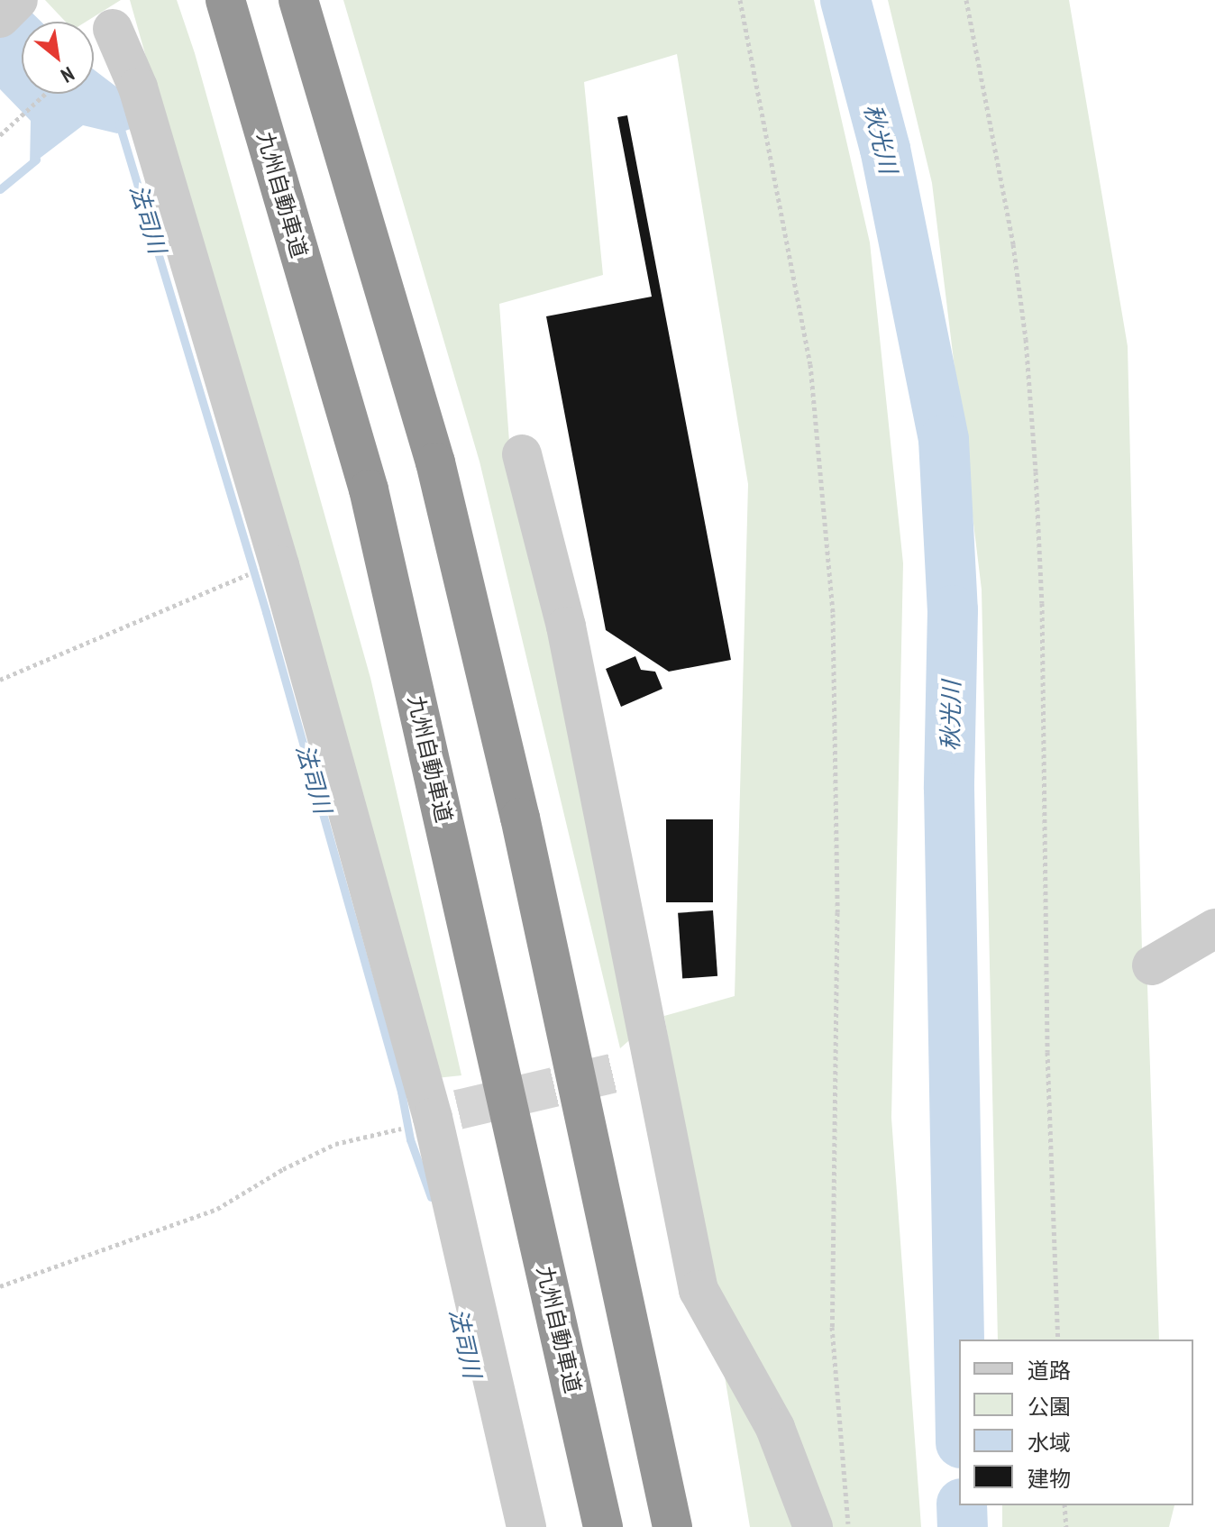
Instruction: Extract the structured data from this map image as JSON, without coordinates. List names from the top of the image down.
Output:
{
  "streets": {
    "highway": ["九州自動車道"]
  },
  "water": ["秋光川", "法司川"],
  "legend": [
    "道路",
    "公園",
    "水域",
    "建物"
  ],
  "north": "bottom right"
}
